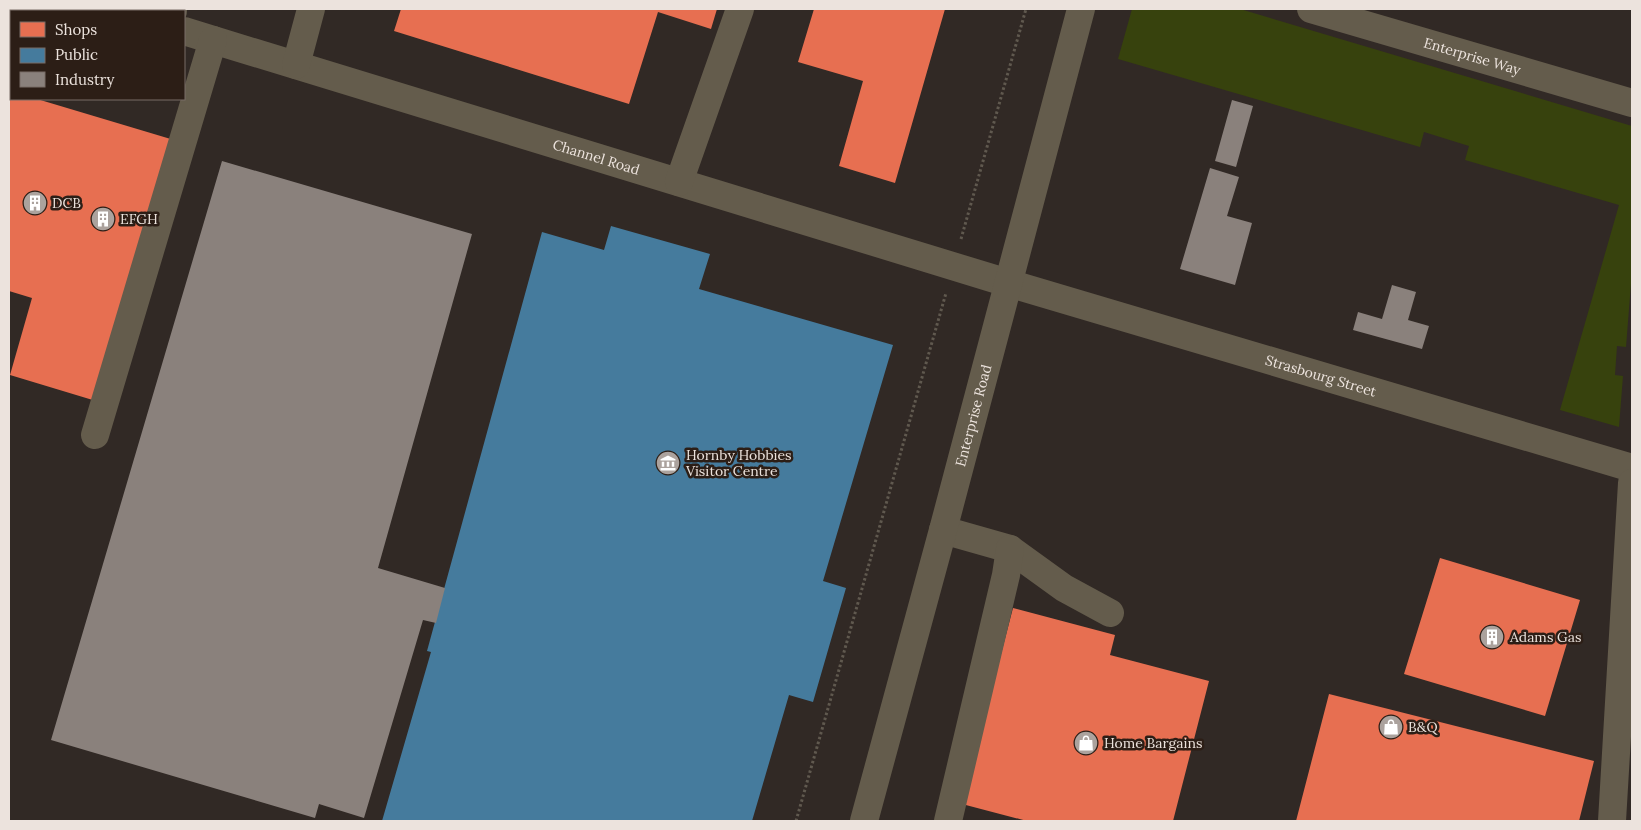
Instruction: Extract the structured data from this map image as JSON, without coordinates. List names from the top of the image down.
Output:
{
  "streets": {
    "street": [
      "Enterprise Way",
      "Channel Road",
      "Strasbourg Street",
      "Enterprise Road"
    ]
  },
  "crossings": [
    ["Channel Road", "Strasbourg Street"],
    ["Channel Road", "Enterprise Road"],
    ["Strasbourg Street", "Enterprise Road"]
  ],
  "places": {
    "building": ["DCB", "EFGH", "Adams Gas"],
    "museum": ["Hornby Hobbies Visitor Centre"],
    "shop": ["B&Q", "Home Bargains"]
  },
  "legend": ["Shops", "Public", "Industry"]
}
